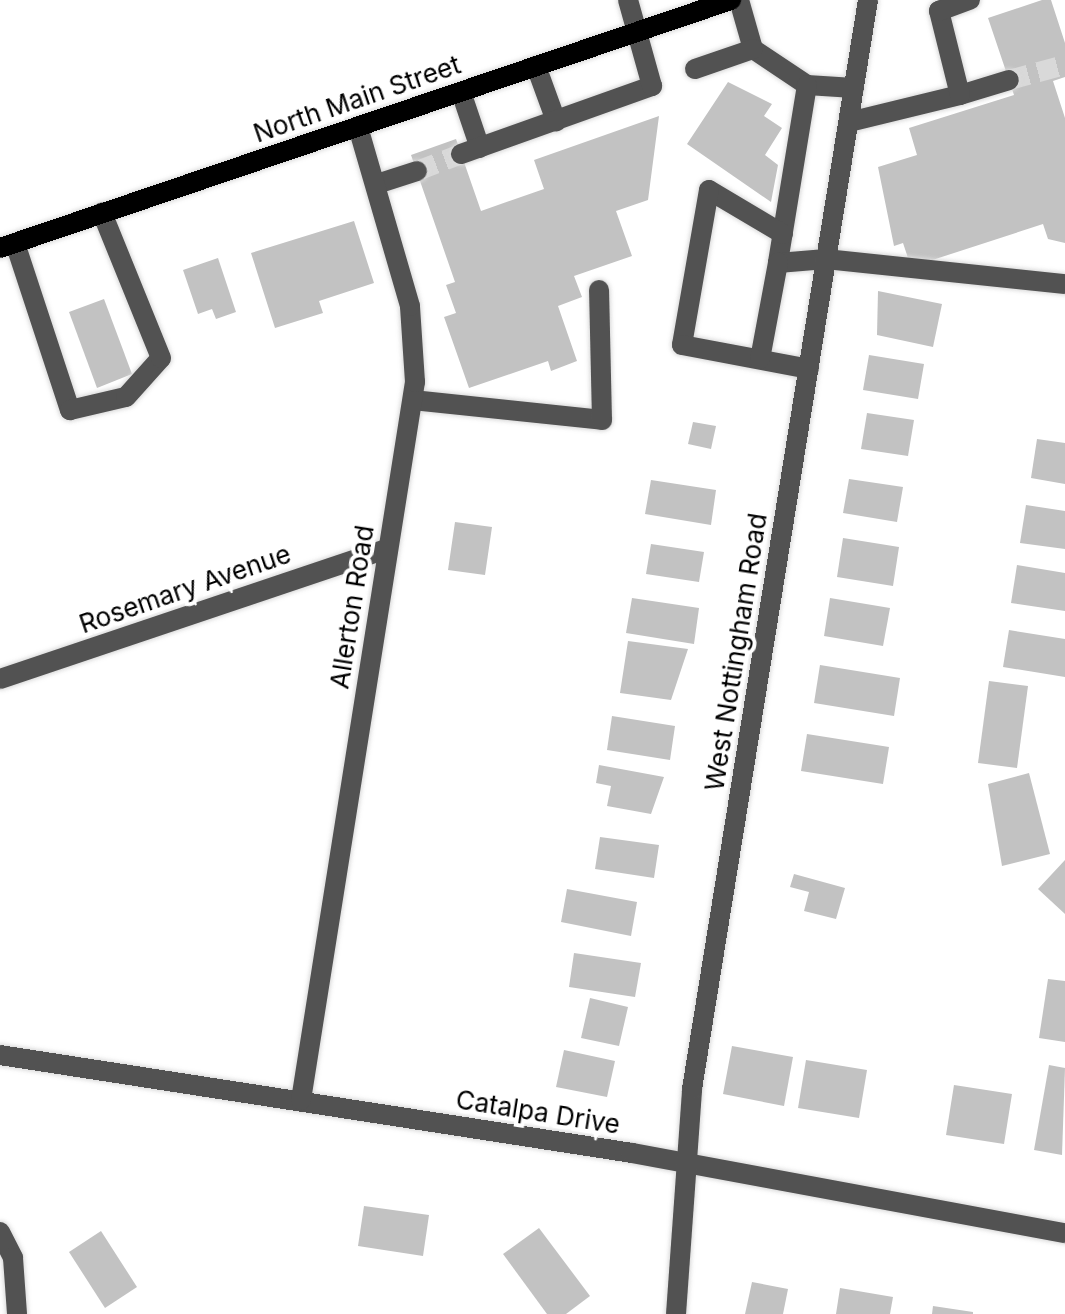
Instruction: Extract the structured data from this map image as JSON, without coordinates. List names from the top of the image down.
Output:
{
  "streets": {
    "main road": ["North Main Street"],
    "street": [
      "Rosemary Avenue",
      "Allerton Road",
      "West Nottingham Road",
      "Catalpa Drive"
    ]
  },
  "crossings": [
    ["North Main Street", "Allerton Road"],
    ["Rosemary Avenue", "Allerton Road"],
    ["Allerton Road", "Catalpa Drive"],
    ["West Nottingham Road", "Catalpa Drive"]
  ]
}
